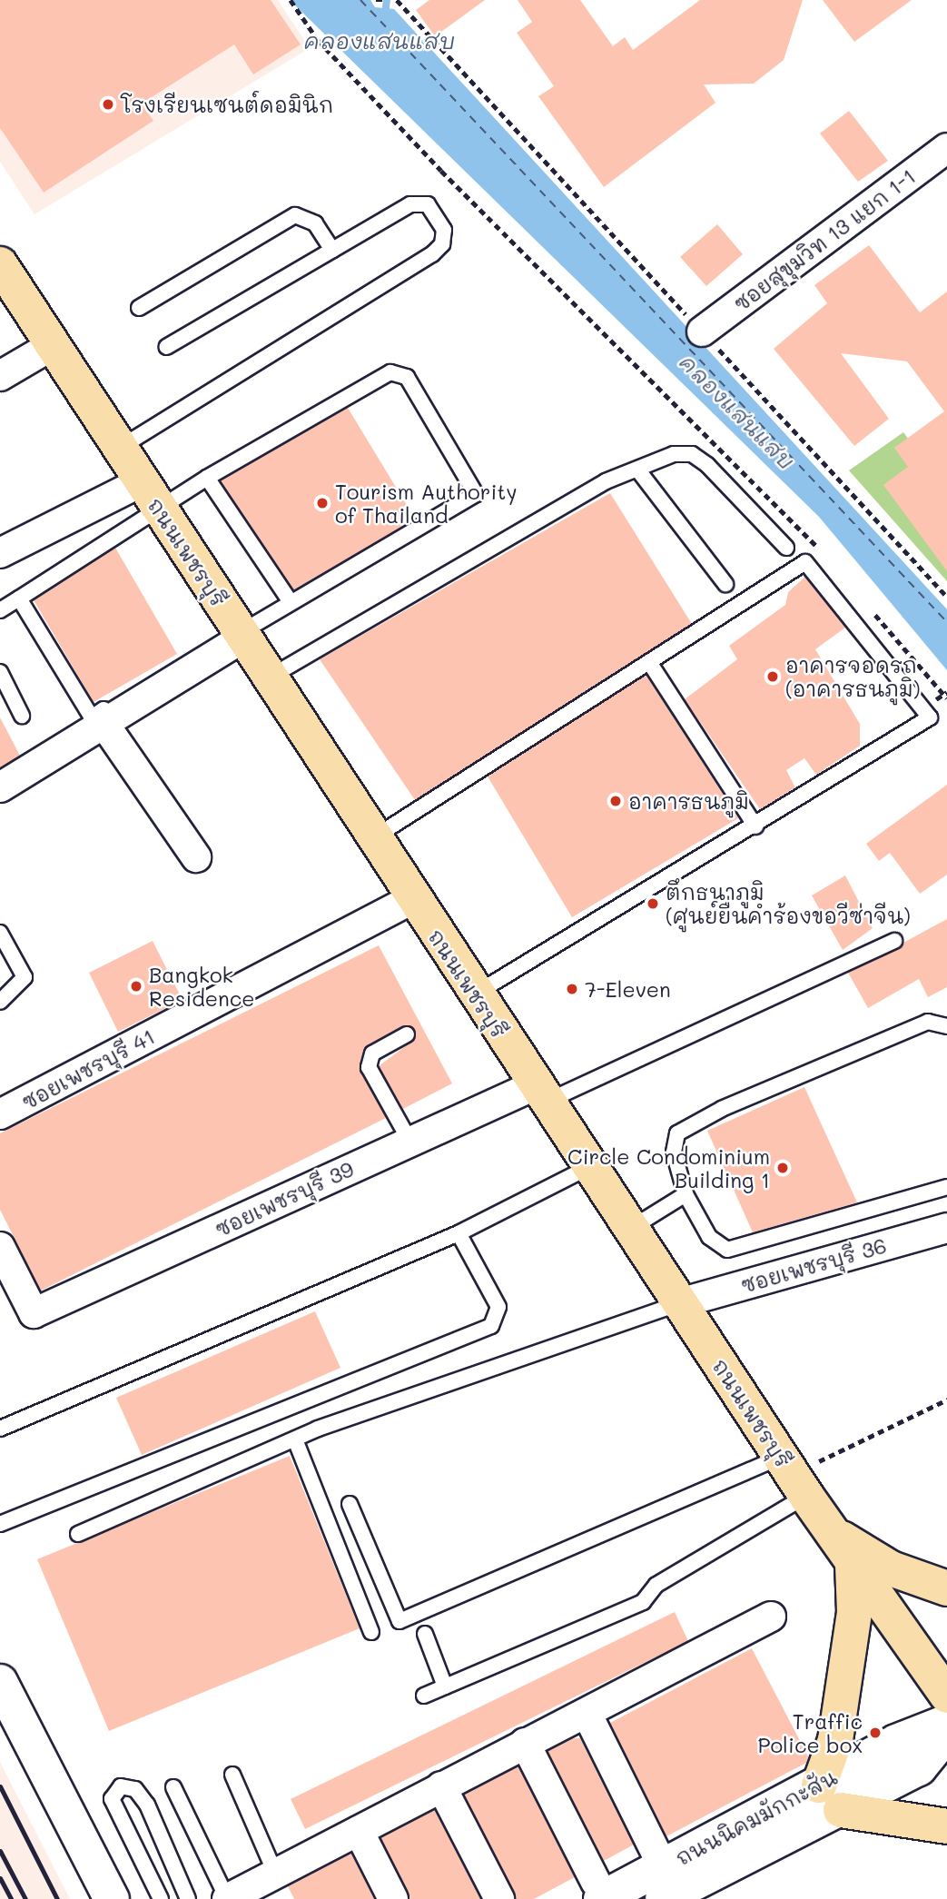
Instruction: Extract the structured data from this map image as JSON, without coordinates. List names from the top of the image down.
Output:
{
  "streets": {
    "main road": ["ถนนเพชรบุรี"],
    "street": [
      "ซอยสุขุมวิท 13 แยก 1-1",
      "ซอยเพชรบุรี 41",
      "ซอยเพชรบุรี 39",
      "ซอยเพชรบุรี 36",
      "ถนนนิคมมักกะสัน"
    ]
  },
  "crossings": [
    ["ถนนเพชรบุรี", "ซอยเพชรบุรี 41"],
    ["ถนนเพชรบุรี", "ซอยเพชรบุรี 39"],
    ["ถนนเพชรบุรี", "ซอยเพชรบุรี 36"]
  ],
  "water": ["คลองแสนแสบ"],
  "places": [
    "โรงเรียนเซนต์ดอมินิก",
    "Tourism Authority of Thailand",
    "อาคารจอดรถ (อาคารธนภูมิ)",
    "อาคารธนภูมิ",
    "ตึกธนาภูมิ (ศูนย์ยื่นคำร้องขอวีซ่าจีน)",
    "Bangkok Residence",
    "7-Eleven",
    "Circle Condominium Building 1",
    "Traffic Police box"
  ]
}
